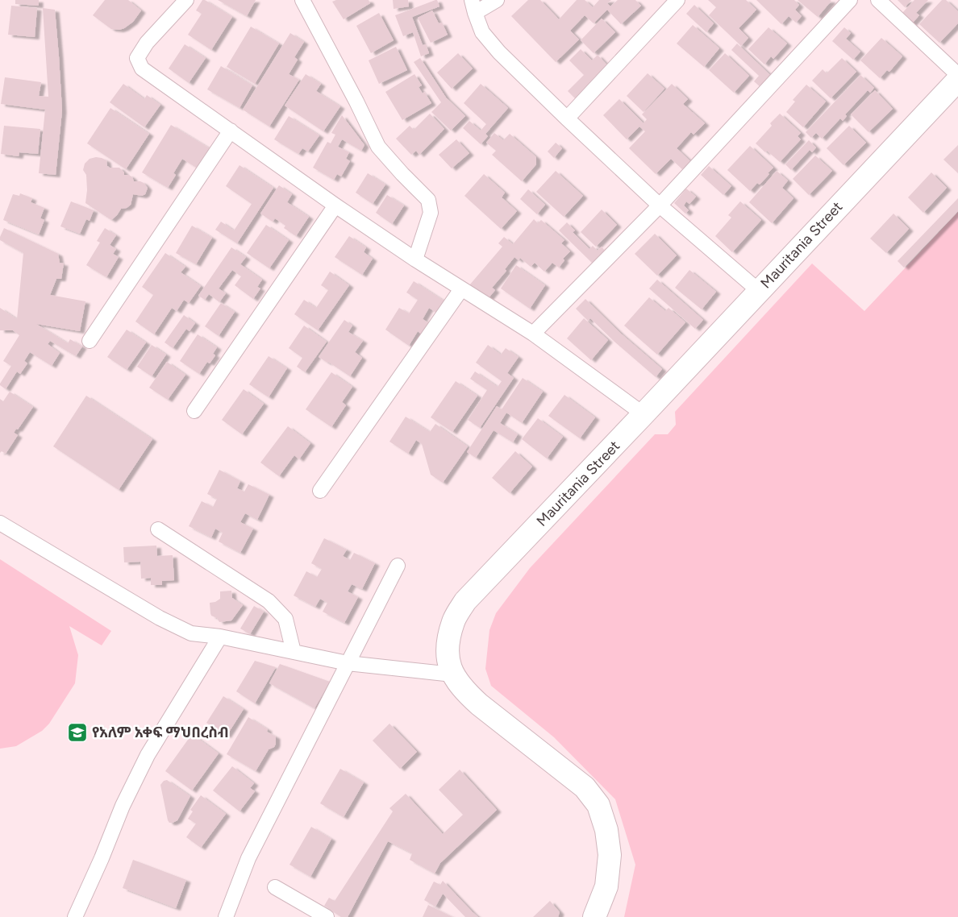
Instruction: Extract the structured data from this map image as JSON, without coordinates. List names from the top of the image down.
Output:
{
  "streets": {
    "main road": ["Mauritania Street"]
  },
  "places": {
    "school or university": ["የአለም አቀፍ ማህበረስብ"]
  }
}
